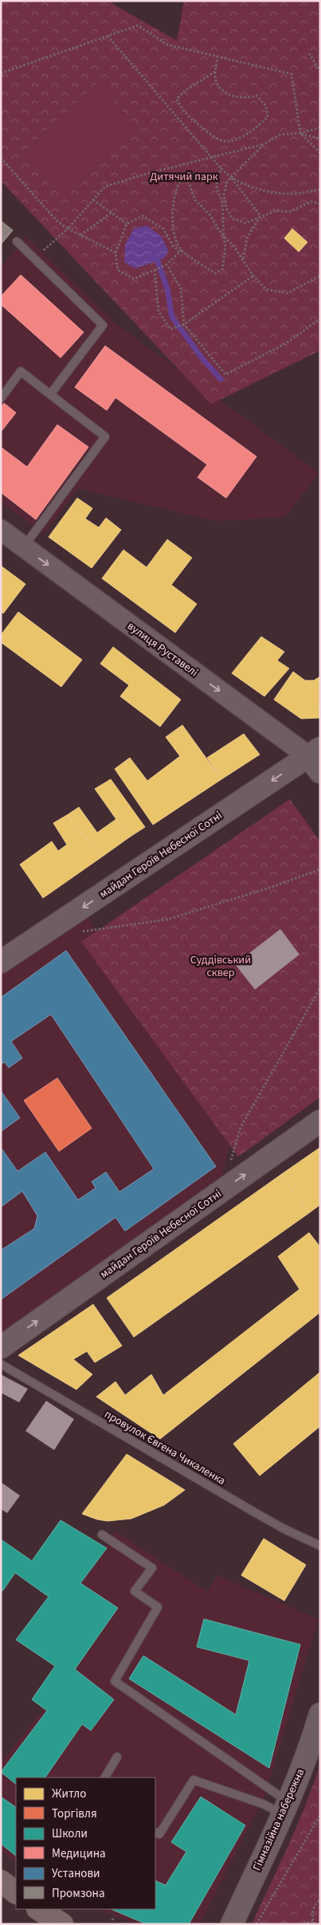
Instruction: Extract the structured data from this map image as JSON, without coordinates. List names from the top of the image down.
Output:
{
  "streets": {
    "main road": ["майдан Героїв Небесної Сотні", "Гімназійна набережна"],
    "street": ["вулиця Руставелі"],
    "lane": ["провулок Євгена Чикаленка"]
  },
  "crossings": [
    ["вулиця Руставелі", "майдан Героїв Небесної Сотні"]
  ],
  "one_way": ["вулиця Руставелі"],
  "parks": ["Дитячий парк", "Суддівський сквер"],
  "legend": [
    "Житло",
    "Торгівля",
    "Школи",
    "Медицина",
    "Установи",
    "Промзона"
  ]
}
